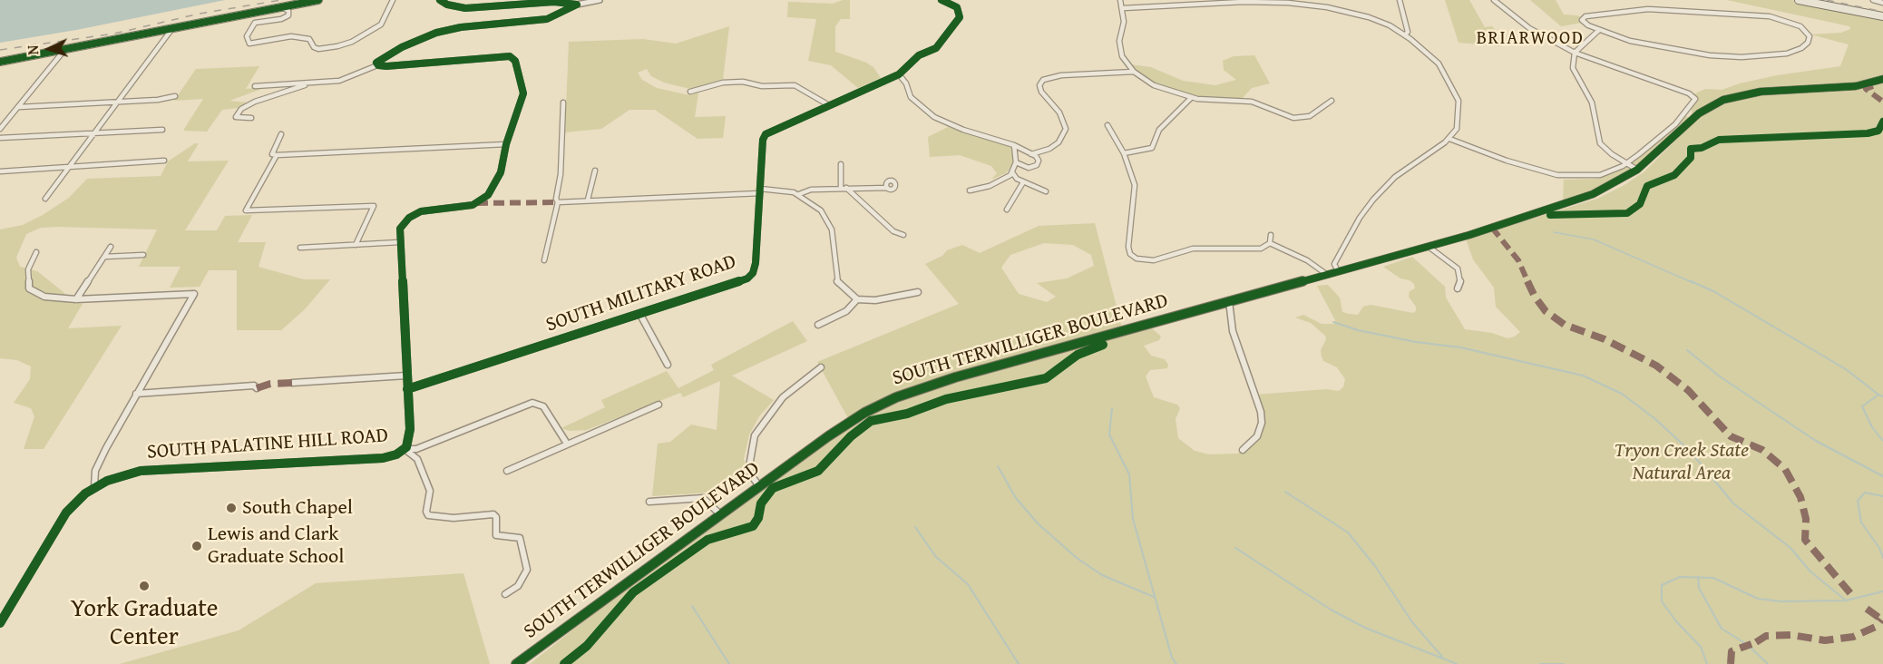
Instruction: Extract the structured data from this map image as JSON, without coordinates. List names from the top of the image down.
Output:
{
  "streets": {
    "main road": ["SOUTH TERWILLIGER BOULEVARD"],
    "street": ["SOUTH MILITARY ROAD", "SOUTH PALATINE HILL ROAD"]
  },
  "crossings": [
    ["SOUTH MILITARY ROAD", "SOUTH PALATINE HILL ROAD"]
  ],
  "districts": ["BRIARWOOD"],
  "parks": ["Tryon Creek State Natural Area"],
  "places": ["South Chapel", "Lewis and Clark Graduate School", "York Graduate Center"],
  "north": "left"
}
